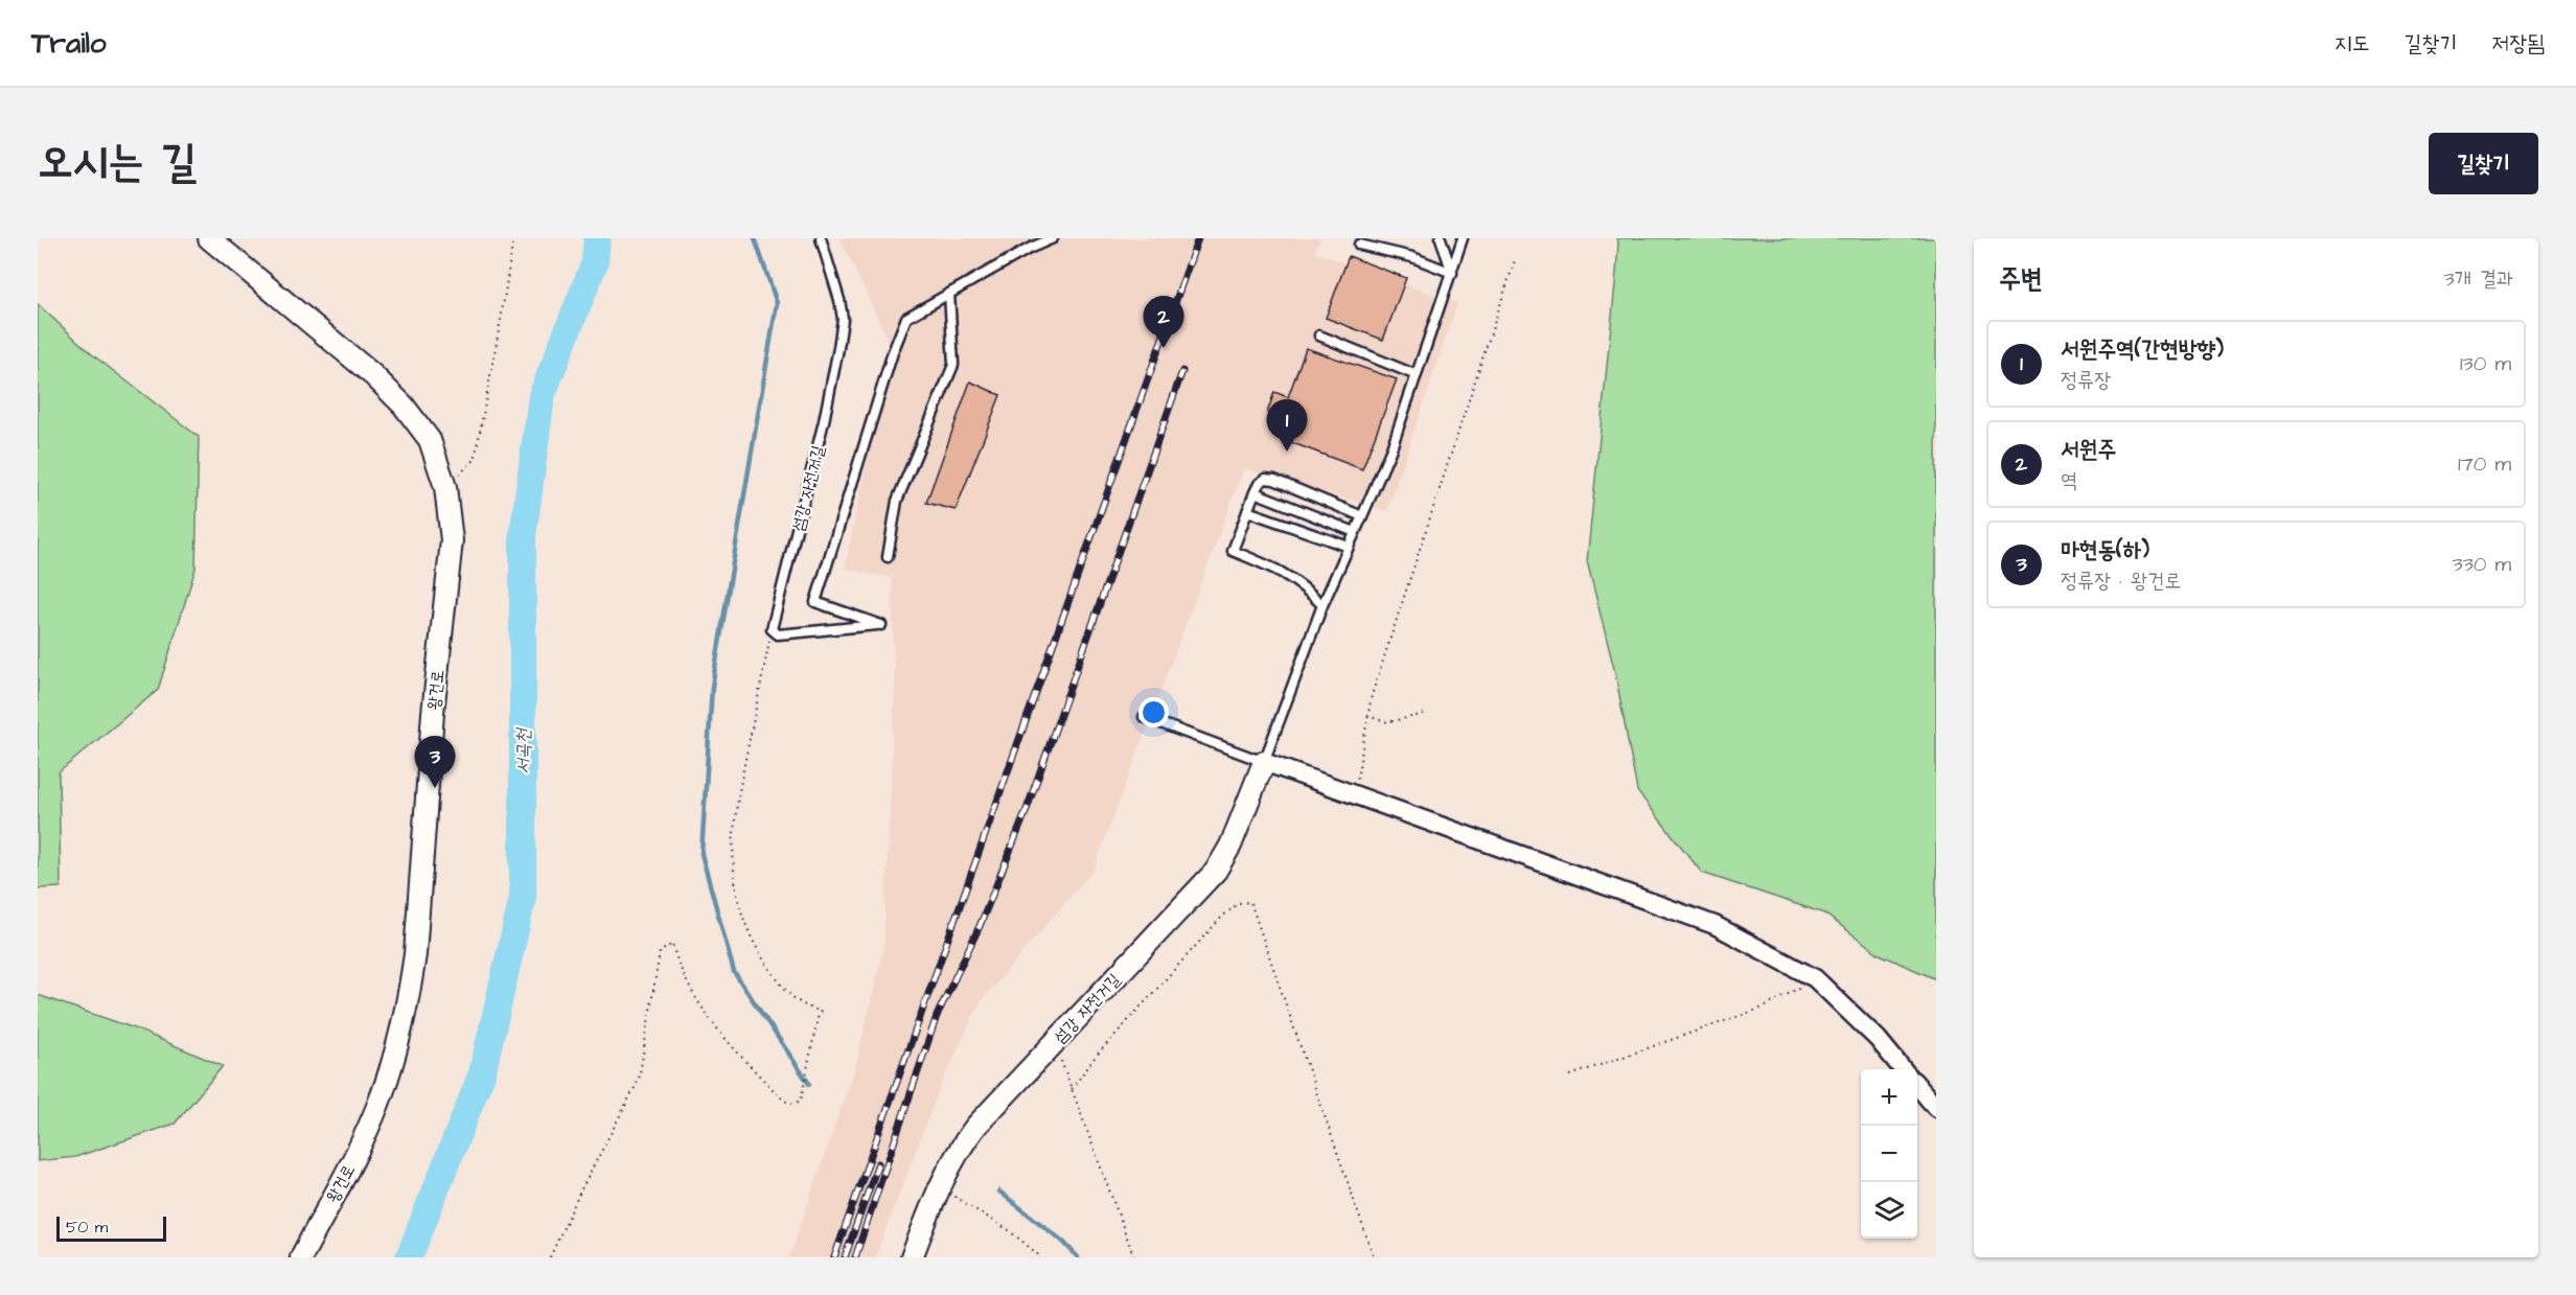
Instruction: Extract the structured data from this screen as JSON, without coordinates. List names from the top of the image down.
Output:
{
  "streets": {
    "street": ["섬강 자전거길", "왕건로"]
  },
  "water": ["서곡천"],
  "scale_bar": "50 m",
  "page": {
    "header": "Trailo",
    "nav": ["지도", "길찾기", "저장됨"],
    "title": "오시는 길",
    "buttons": "길찾기",
    "heading": ["주변", "3개 결과"],
    "pins": ["2", "1", "3"],
    "list": [
      {
        "mark": "1",
        "name": "서원주역(간현방향)",
        "note": "정류장",
        "value": "130 m"
      },
      {
        "mark": "2",
        "name": "서원주",
        "note": "역",
        "value": "170 m"
      },
      {
        "mark": "3",
        "name": "마현동(하)",
        "note": "정류장 · 왕건로",
        "value": "330 m"
      }
    ],
    "map_buttons": ["+", "−"],
    "scale": "50 m"
  }
}
